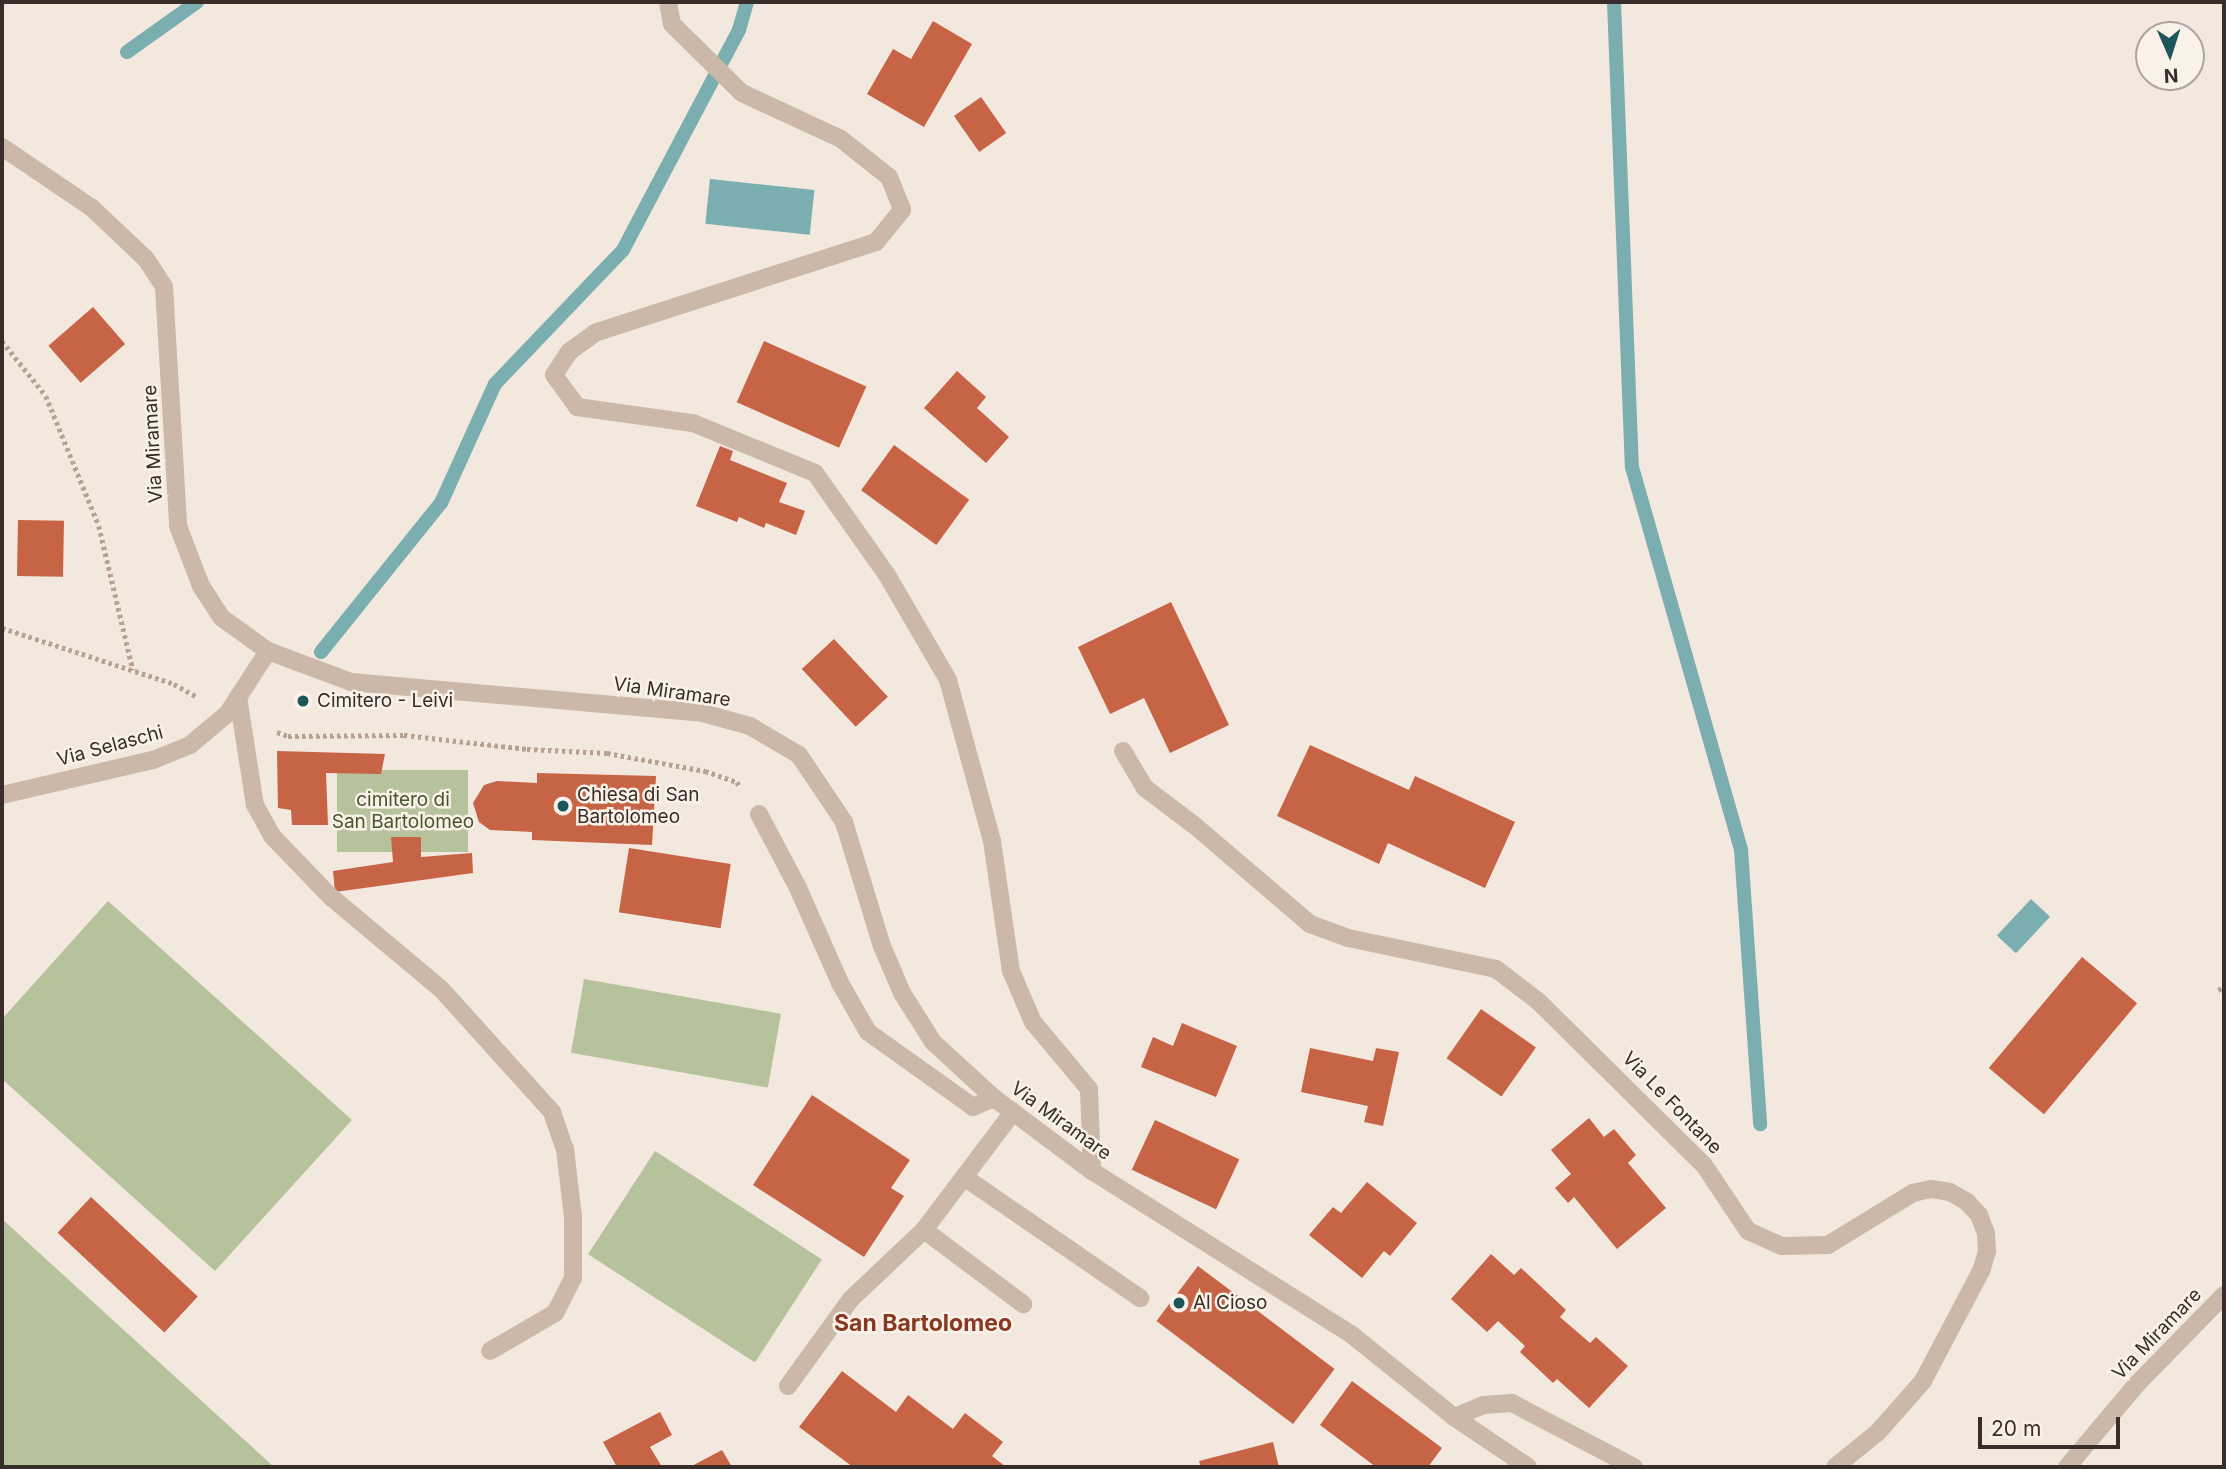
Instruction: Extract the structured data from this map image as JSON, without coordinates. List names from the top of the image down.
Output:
{
  "streets": {
    "street": ["Via Miramare", "Via Selaschi", "Via Le Fontane"]
  },
  "crossings": [
    ["Via Miramare", "Via Selaschi"]
  ],
  "districts": ["San Bartolomeo"],
  "parks": ["cimitero di San Bartolomeo"],
  "places": ["Cimitero - Leivi", "Chiesa di San Bartolomeo", "Al Cioso"],
  "scale_bar": "20 m",
  "north": "bottom"
}
